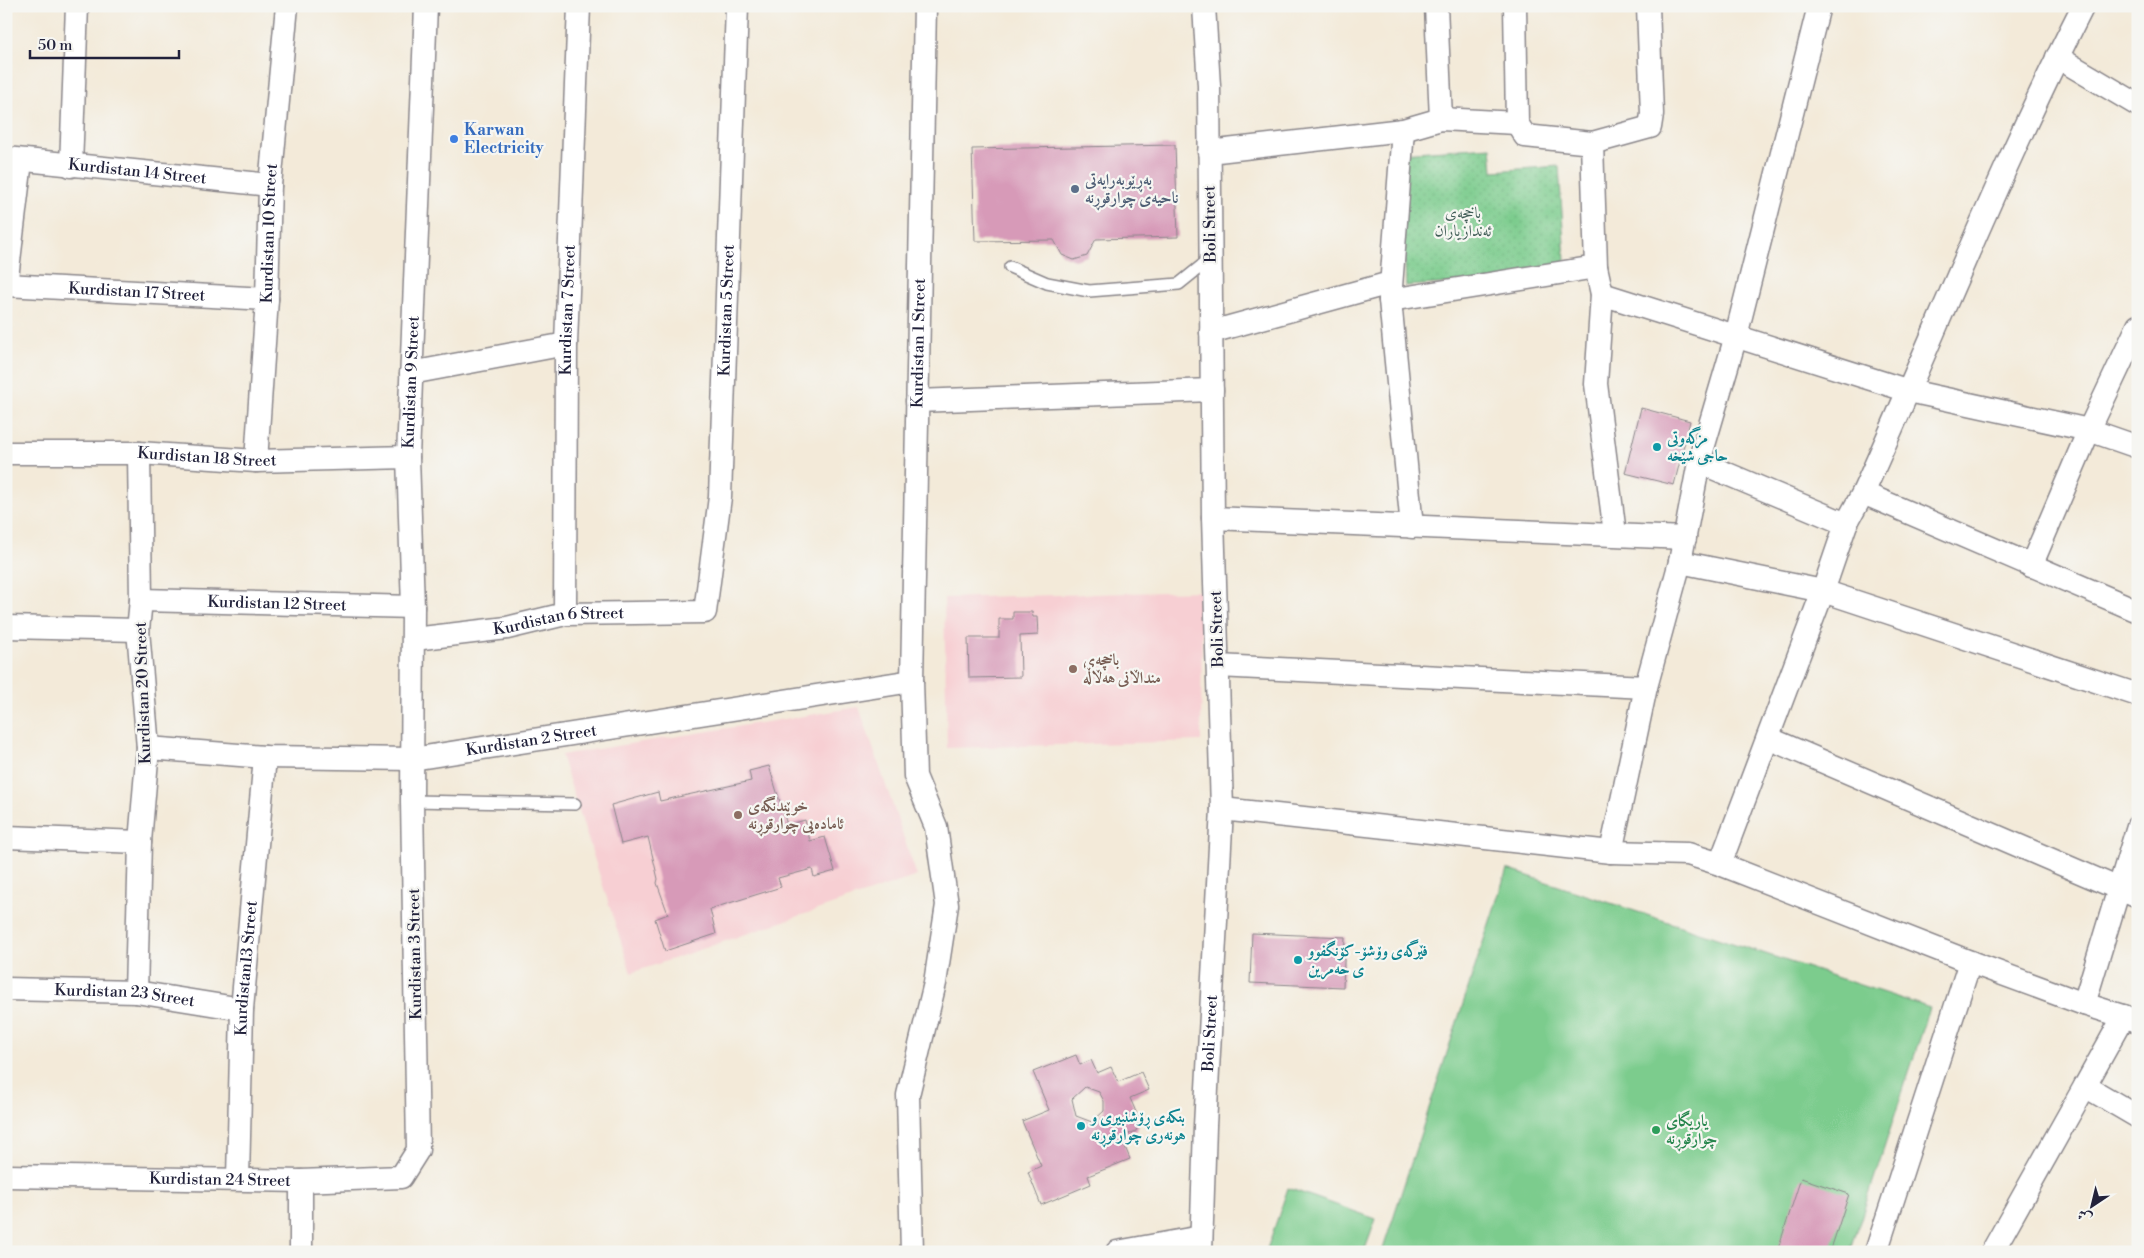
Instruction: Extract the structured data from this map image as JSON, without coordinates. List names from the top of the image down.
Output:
{
  "streets": {
    "street": [
      "Kurdistan 14 Street",
      "Boli Street",
      "Kurdistan 10 Street",
      "Kurdistan 17 Street",
      "Kurdistan 7 Street",
      "Kurdistan 5 Street",
      "Kurdistan 1 Street",
      "Kurdistan 9 Street",
      "Kurdistan 18 Street",
      "Kurdistan 12 Street",
      "Kurdistan 6 Street",
      "Kurdistan 20 Street",
      "Kurdistan 2 Street",
      "Kurdistan 3 Street",
      "Kurdistan13 Street",
      "Kurdistan 23 Street",
      "Kurdistan 24 Street"
    ]
  },
  "crossings": [
    ["Kurdistan 14 Street", "Kurdistan 10 Street"],
    ["Kurdistan 10 Street", "Kurdistan 17 Street"],
    ["Kurdistan 10 Street", "Kurdistan 18 Street"],
    ["Kurdistan 7 Street", "Kurdistan 6 Street"],
    ["Kurdistan 5 Street", "Kurdistan 6 Street"],
    ["Kurdistan 1 Street", "Kurdistan 2 Street"],
    ["Kurdistan 9 Street", "Kurdistan 18 Street"],
    ["Kurdistan 9 Street", "Kurdistan 12 Street"],
    ["Kurdistan 9 Street", "Kurdistan 6 Street"],
    ["Kurdistan 9 Street", "Kurdistan 2 Street"],
    ["Kurdistan 9 Street", "Kurdistan 3 Street"],
    ["Kurdistan 18 Street", "Kurdistan 20 Street"],
    ["Kurdistan 12 Street", "Kurdistan 20 Street"],
    ["Kurdistan 20 Street", "Kurdistan 2 Street"],
    ["Kurdistan 20 Street", "Kurdistan 23 Street"],
    ["Kurdistan 2 Street", "Kurdistan 3 Street"],
    ["Kurdistan 2 Street", "Kurdistan13 Street"],
    ["Kurdistan 3 Street", "Kurdistan 24 Street"],
    ["Kurdistan13 Street", "Kurdistan 23 Street"],
    ["Kurdistan13 Street", "Kurdistan 24 Street"]
  ],
  "parks": ["باخچەی ئەندازیاران"],
  "places": [
    "Karwan Electricity",
    "بەڕێوبەرایەتی ناحیەی چوارقوڕنە",
    "مزگەوتی حاجی شێخە",
    "باخچەی منداڵانی هەڵاڵە",
    "خوێندنگەی ئامادەیی چوارقوڕنە",
    "فێرگەی وۆشۆ-کۆنگفوو ی حەمرین",
    "بنکەی ڕۆشنبیری و هونەری چوارقوڕنە",
    "یاریگای چوارقوڕنە"
  ],
  "scale_bar": "50 m",
  "north": "bottom left"
}
